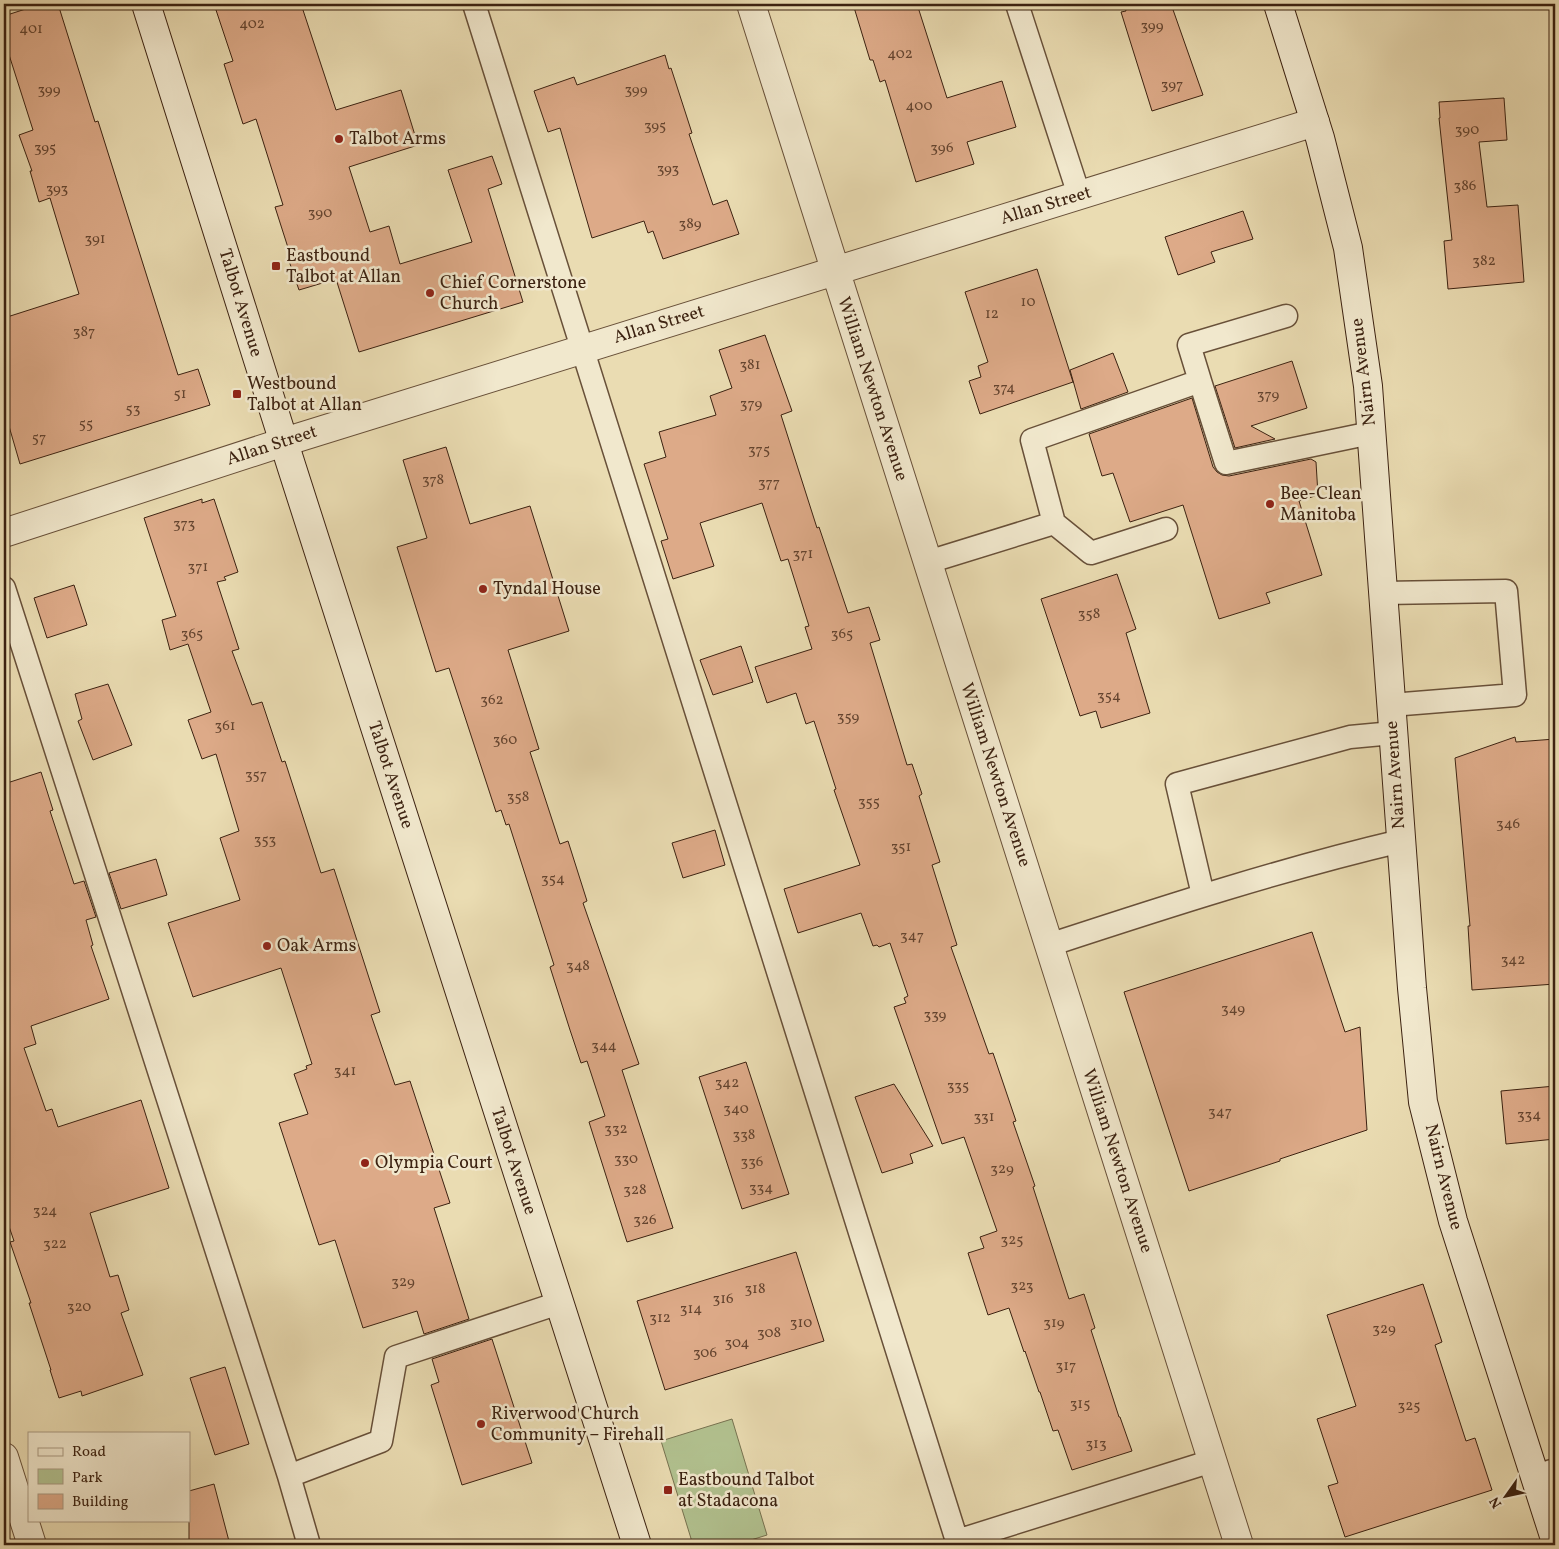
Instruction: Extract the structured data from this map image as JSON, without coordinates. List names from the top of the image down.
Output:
{
  "streets": {
    "street": [
      "Allan Street",
      "Talbot Avenue",
      "Nairn Avenue",
      "William Newton Avenue"
    ]
  },
  "crossings": [
    ["Allan Street", "Talbot Avenue"],
    ["Allan Street", "Nairn Avenue"],
    ["Allan Street", "William Newton Avenue"]
  ],
  "places": {
    "other": [
      "Talbot Arms",
      "Chief Cornerstone Church",
      "Bee-Clean Manitoba",
      "Tyndal House",
      "Oak Arms",
      "Olympia Court",
      "Riverwood Church Community – Firehall"
    ],
    "transit": ["Eastbound Talbot at Allan", "Westbound Talbot at Allan", "Eastbound Talbot at Stadacona"]
  },
  "house_numbers": [
    "402",
    "399",
    "401",
    "402",
    "397",
    "399",
    "399",
    "400",
    "395",
    "390",
    "395",
    "396",
    "393",
    "386",
    "393",
    "390",
    "389",
    "391",
    "382",
    "10",
    "12",
    "387",
    "381",
    "374",
    "51",
    "379",
    "379",
    "53",
    "55",
    "57",
    "375",
    "378",
    "377",
    "373",
    "371",
    "371",
    "358",
    "365",
    "365",
    "354",
    "362",
    "359",
    "361",
    "360",
    "357",
    "358",
    "355",
    "346",
    "353",
    "351",
    "354",
    "347",
    "342",
    "348",
    "349",
    "339",
    "344",
    "341",
    "342",
    "335",
    "340",
    "347",
    "334",
    "331",
    "332",
    "338",
    "330",
    "336",
    "329",
    "334",
    "328",
    "324",
    "326",
    "325",
    "322",
    "329",
    "323",
    "318",
    "316",
    "320",
    "314",
    "312",
    "310",
    "319",
    "329",
    "308",
    "304",
    "306",
    "317",
    "315",
    "325",
    "313"
  ],
  "legend": ["Road", "Park", "Building"],
  "north": "bottom left"
}
